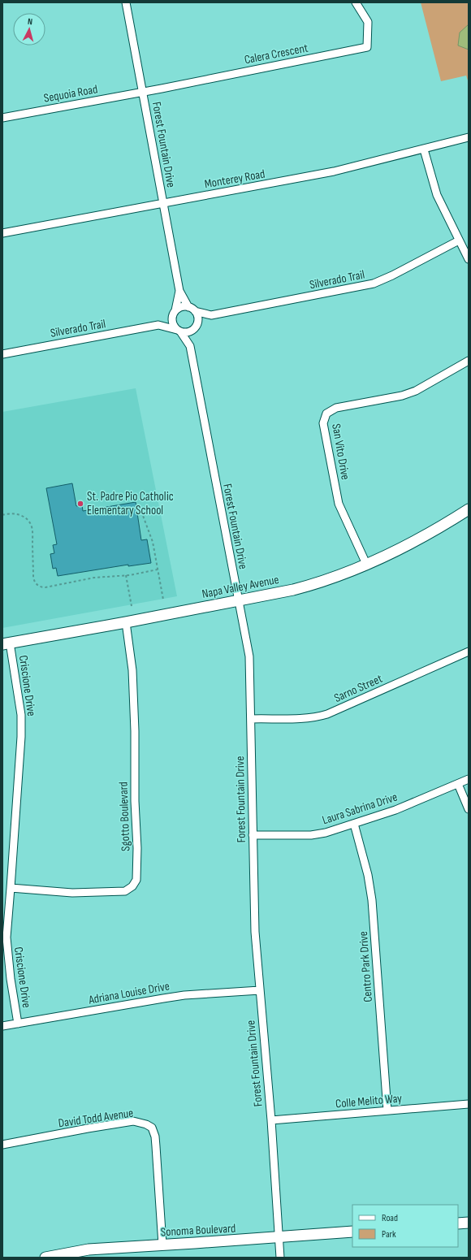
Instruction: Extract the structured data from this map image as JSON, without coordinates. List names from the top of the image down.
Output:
{
  "streets": {
    "street": [
      "Calera Crescent",
      "Sequoia Road",
      "Forest Fountain Drive",
      "Monterey Road",
      "Silverado Trail",
      "San Vito Drive",
      "Napa Valley Avenue",
      "Criscione Drive",
      "Sarno Street",
      "Laura Sabrina Drive",
      "Sgotto Boulevard",
      "Centro Park Drive",
      "Adriana Louise Drive",
      "Colle Melito Way",
      "David Todd Avenue",
      "Sonoma Boulevard"
    ]
  },
  "crossings": [
    ["Calera Crescent", "Sequoia Road"],
    ["Calera Crescent", "Forest Fountain Drive"],
    ["Sequoia Road", "Forest Fountain Drive"],
    ["Forest Fountain Drive", "Monterey Road"],
    ["Forest Fountain Drive", "Silverado Trail"],
    ["Forest Fountain Drive", "Napa Valley Avenue"],
    ["Forest Fountain Drive", "Sarno Street"],
    ["Forest Fountain Drive", "Laura Sabrina Drive"],
    ["Forest Fountain Drive", "Adriana Louise Drive"],
    ["Forest Fountain Drive", "Colle Melito Way"],
    ["Forest Fountain Drive", "Sonoma Boulevard"],
    ["San Vito Drive", "Napa Valley Avenue"],
    ["Napa Valley Avenue", "Criscione Drive"],
    ["Napa Valley Avenue", "Sgotto Boulevard"],
    ["Criscione Drive", "Sgotto Boulevard"],
    ["Criscione Drive", "Adriana Louise Drive"],
    ["Laura Sabrina Drive", "Centro Park Drive"],
    ["Centro Park Drive", "Colle Melito Way"],
    ["David Todd Avenue", "Sonoma Boulevard"]
  ],
  "places": ["St. Padre Pio Catholic Elementary School"],
  "legend": ["Road", "Park"],
  "north": "top"
}
